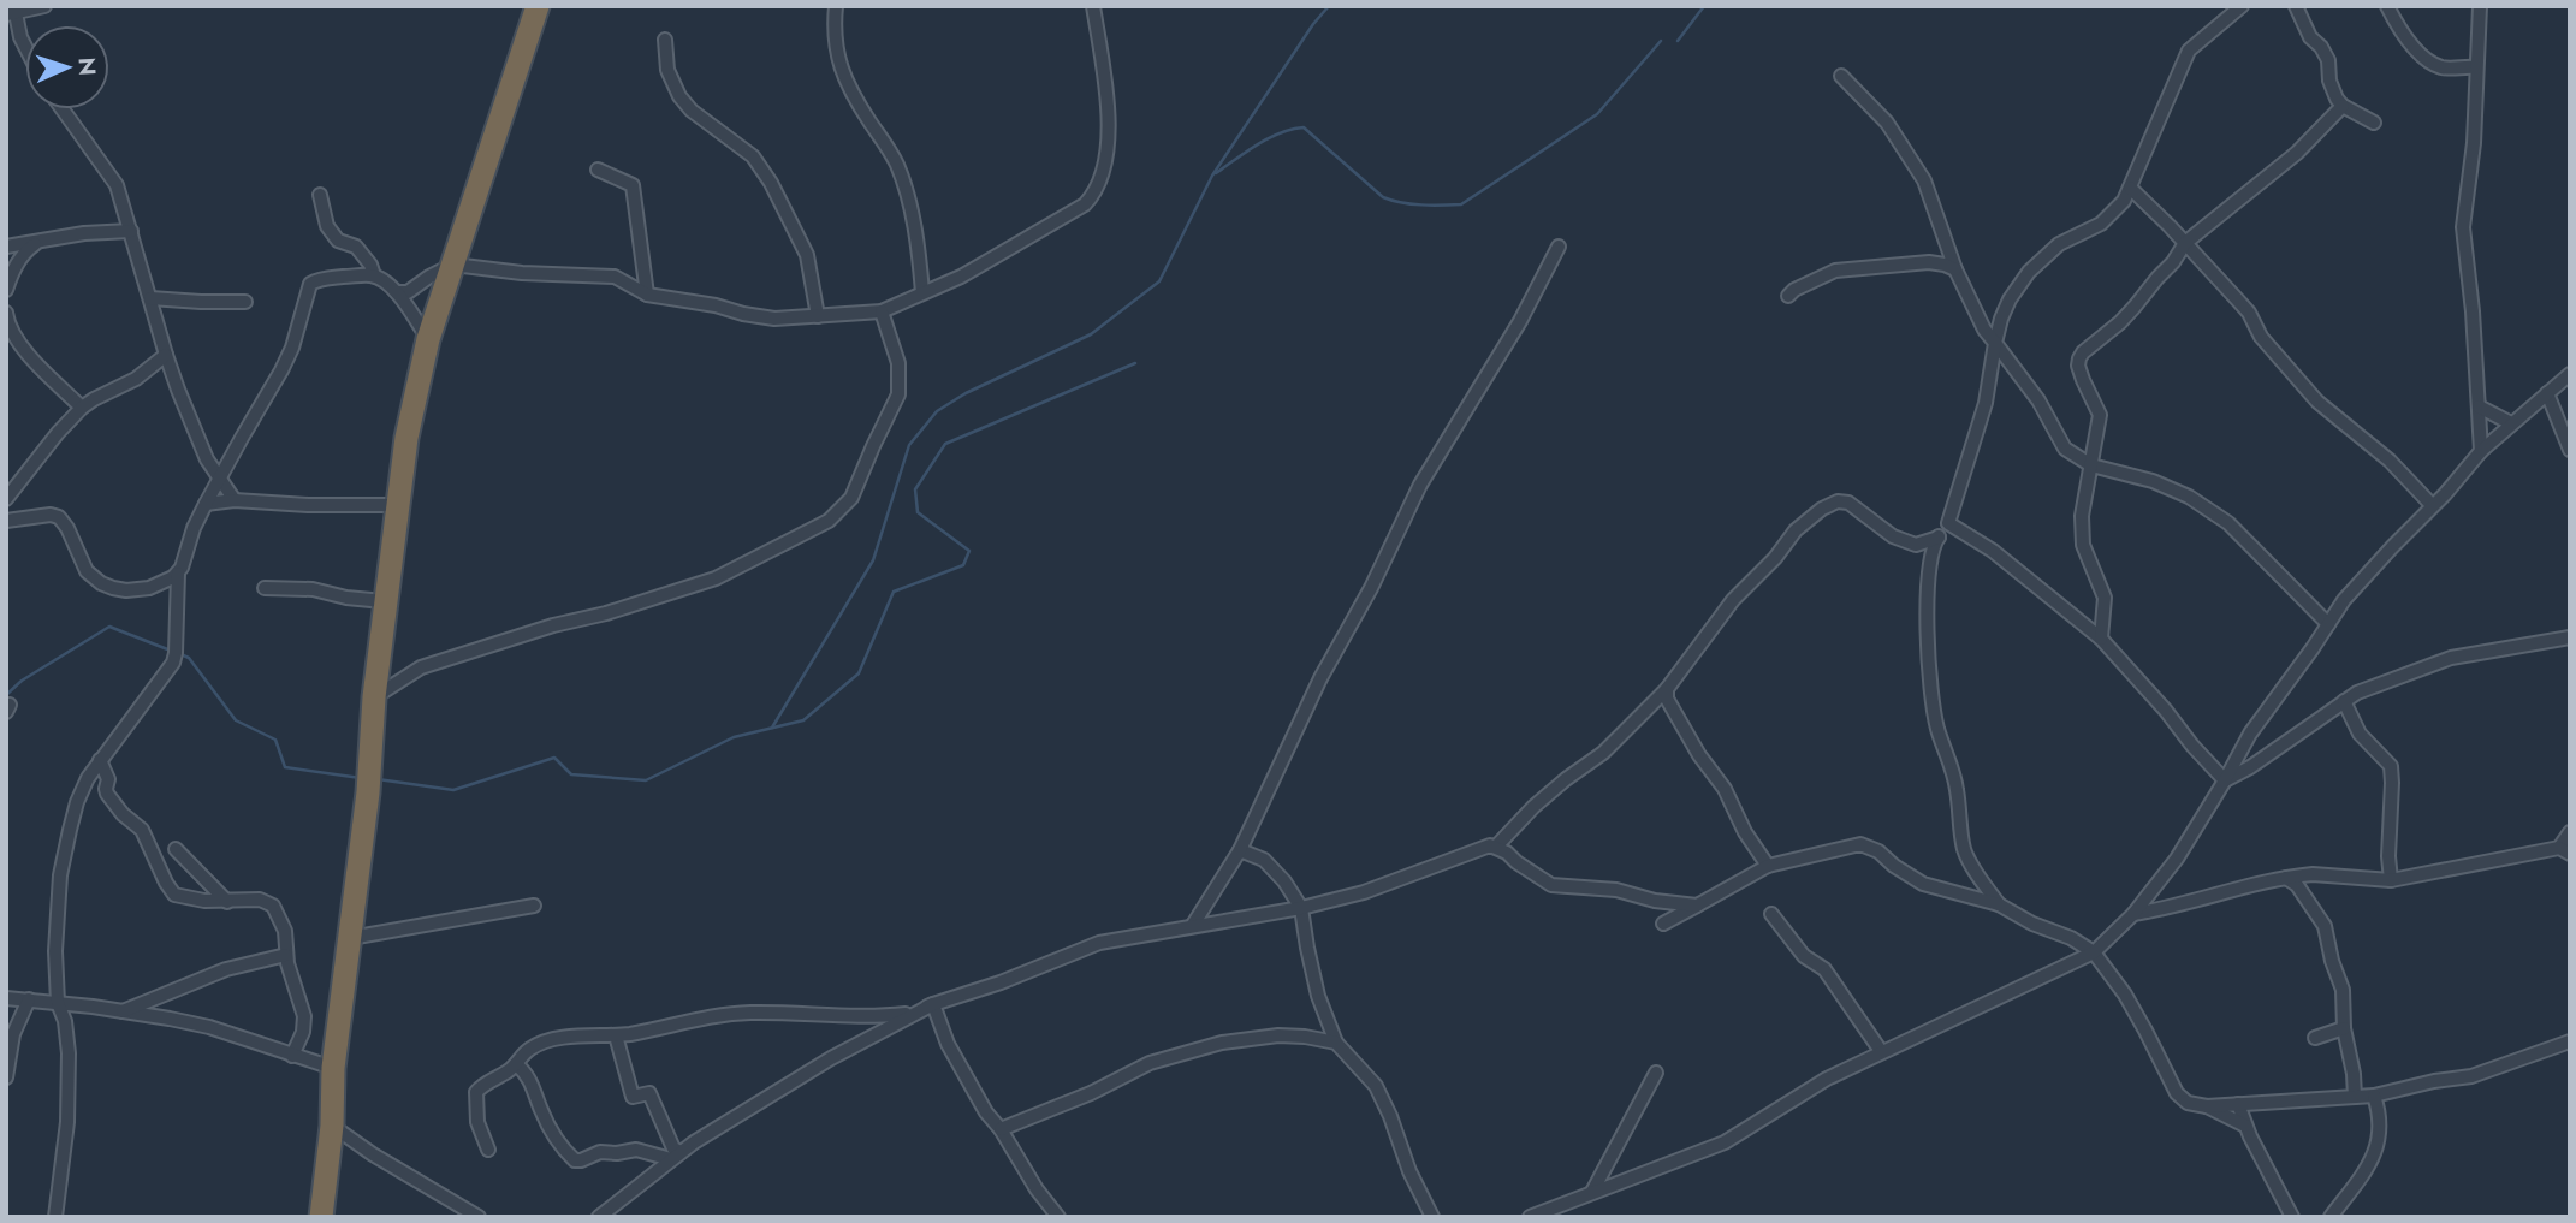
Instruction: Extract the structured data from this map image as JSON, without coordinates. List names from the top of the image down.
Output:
{
  "north": "right"
}
